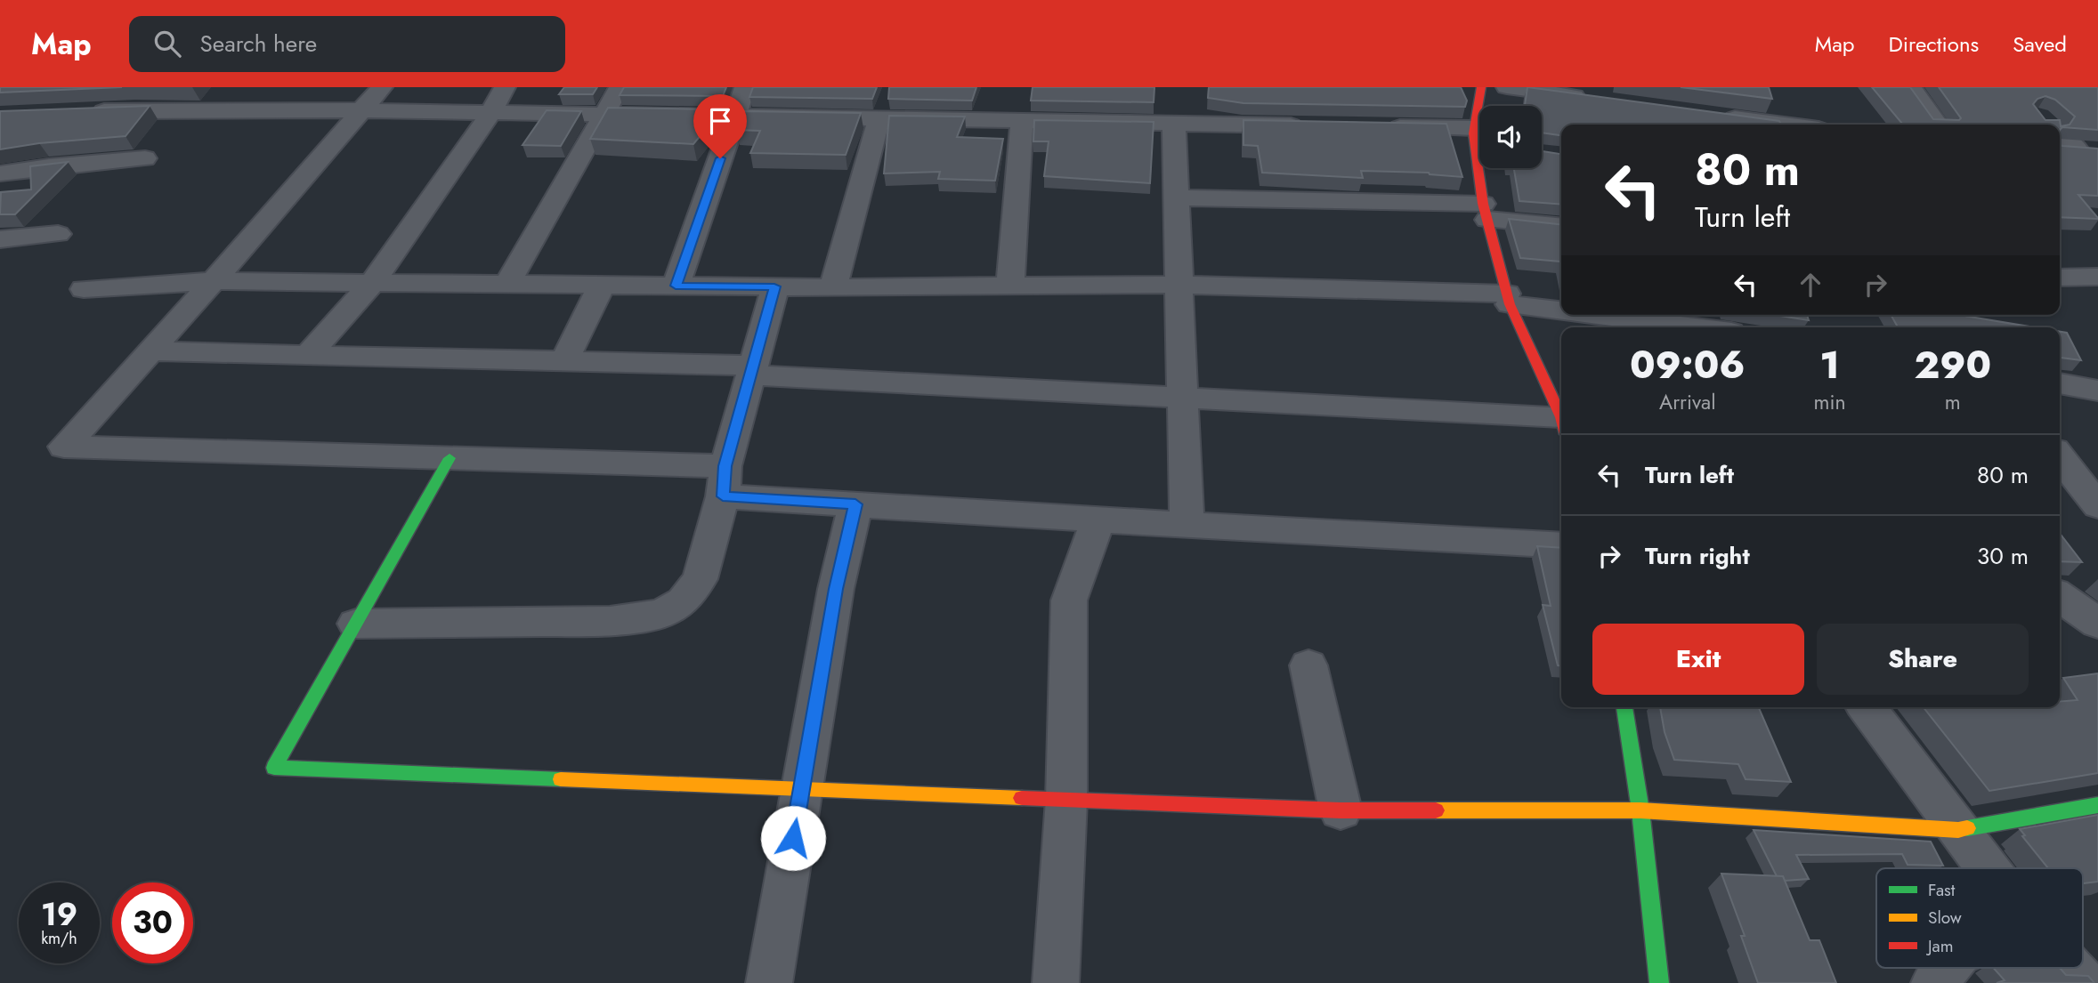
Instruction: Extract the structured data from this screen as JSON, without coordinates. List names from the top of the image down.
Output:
{
  "legend": ["Fast", "Slow", "Jam"],
  "page": {
    "header": "Map",
    "search": "Search here",
    "nav": ["Map", "Directions", "Saved"],
    "turn": ["80 m", "Turn left"],
    "eta": [
      "09:06",
      "Arrival",
      "1",
      "min",
      "290",
      "m"
    ],
    "list": [
      {
        "name": "Turn left",
        "value": "80 m"
      },
      {
        "name": "Turn right",
        "value": "30 m"
      }
    ],
    "buttons": ["Exit", "Share"],
    "speed": "19 km/h",
    "limit": "30"
  }
}
